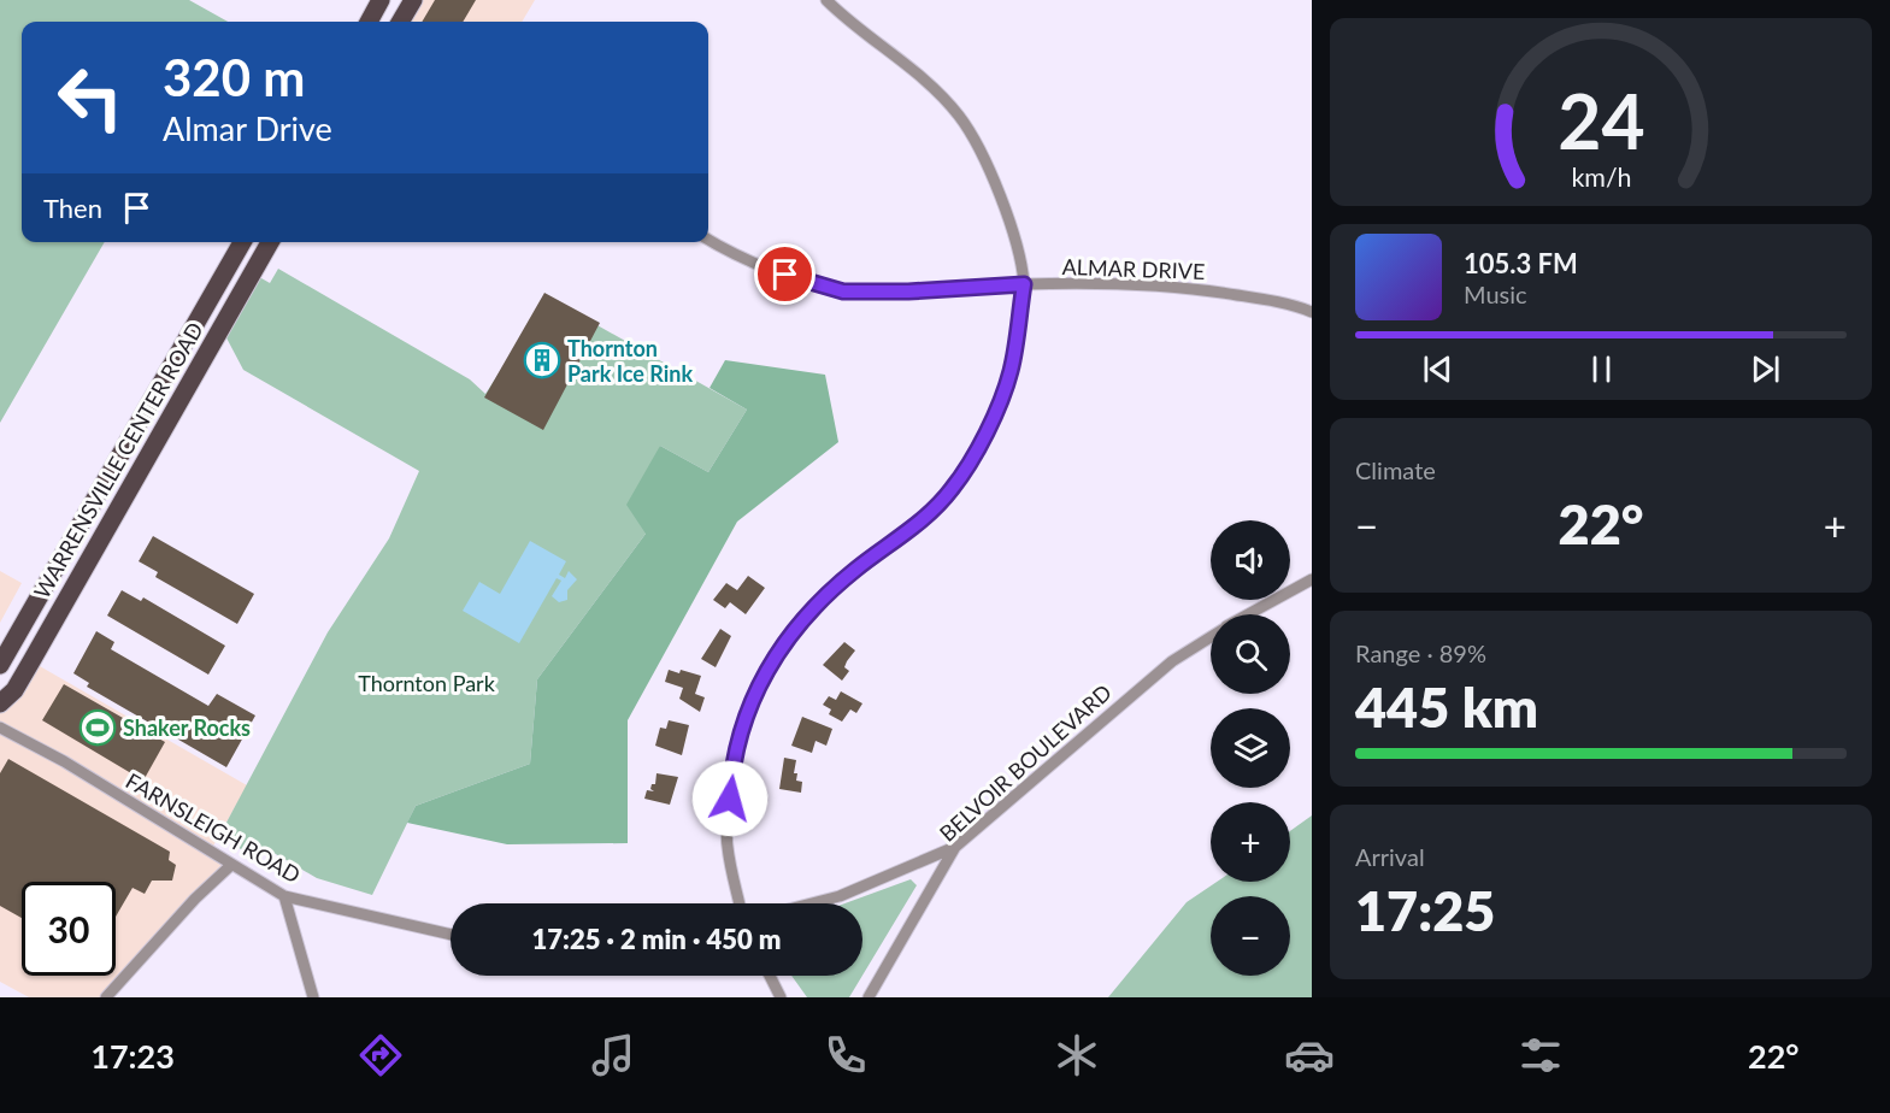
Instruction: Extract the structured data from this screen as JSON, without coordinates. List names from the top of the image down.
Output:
{
  "streets": {
    "main road": ["WARRENSVILLE CENTER ROAD"],
    "street": ["ALMAR DRIVE", "BELVOIR BOULEVARD", "FARNSLEIGH ROAD"]
  },
  "parks": ["Thornton Park"],
  "places": {
    "building": ["Thornton Park Ice Rink"],
    "sports": ["Shaker Rocks"]
  },
  "page": {
    "turn": ["320 m", "Almar Drive"],
    "then": "Then",
    "song": ["105.3 FM", "Music"],
    "tile": [
      "Climate",
      ["Range · 89%", "445 km"],
      ["Arrival", "17:25"]
    ],
    "heat": ["−", "22°", "+"],
    "map_buttons": ["+", "−"],
    "limit": "30",
    "trip": "17:25 · 2 min · 450 m",
    "tabs": ["17:23", "22°"],
    "gauge": ["24", "km/h"]
  }
}
